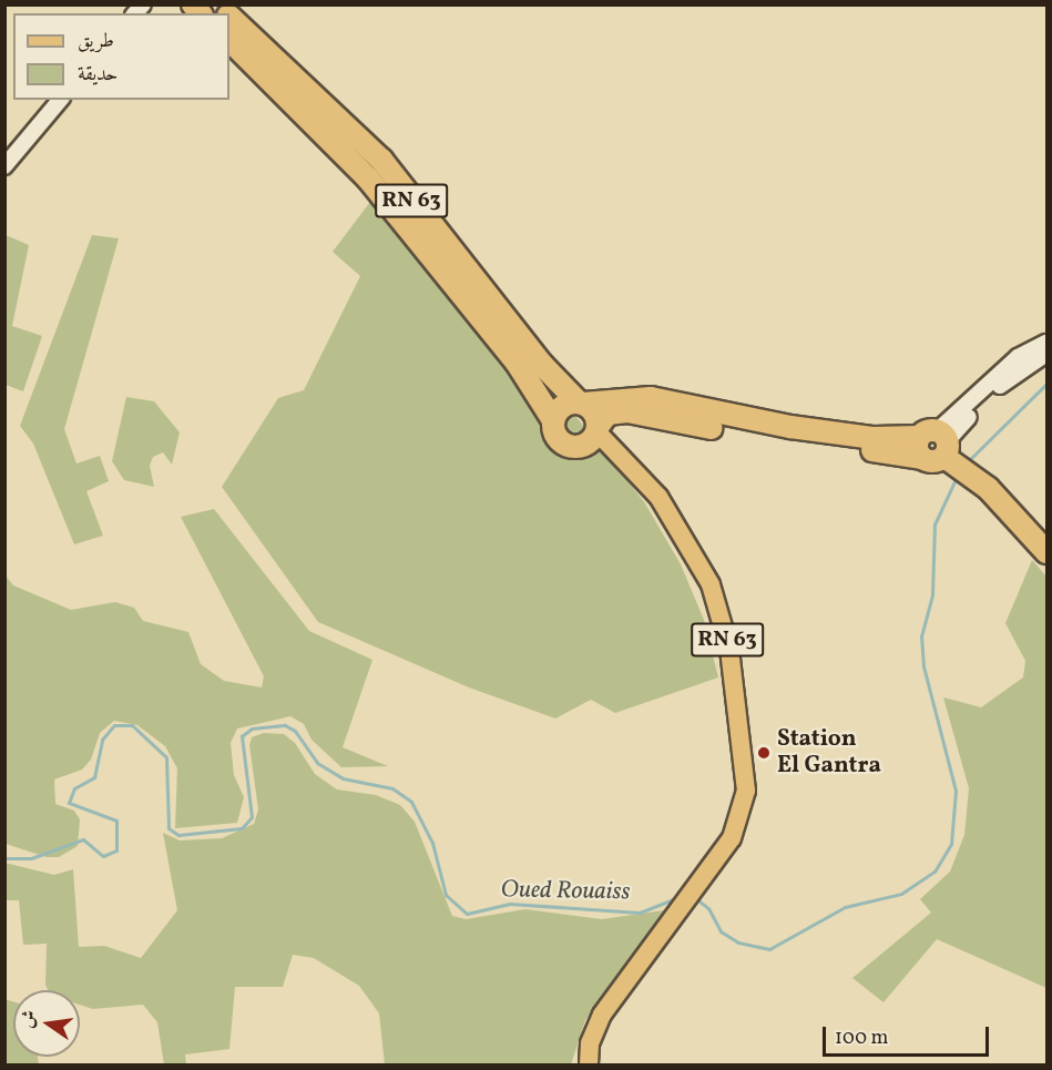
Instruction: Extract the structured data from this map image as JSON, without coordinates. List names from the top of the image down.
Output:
{
  "streets": {
    "highway": ["RN 63"]
  },
  "water": ["Oued Rouaiss"],
  "places": ["Station El Gantra"],
  "legend": ["طريق", "حديقة"],
  "scale_bar": "100 m",
  "north": "left"
}
